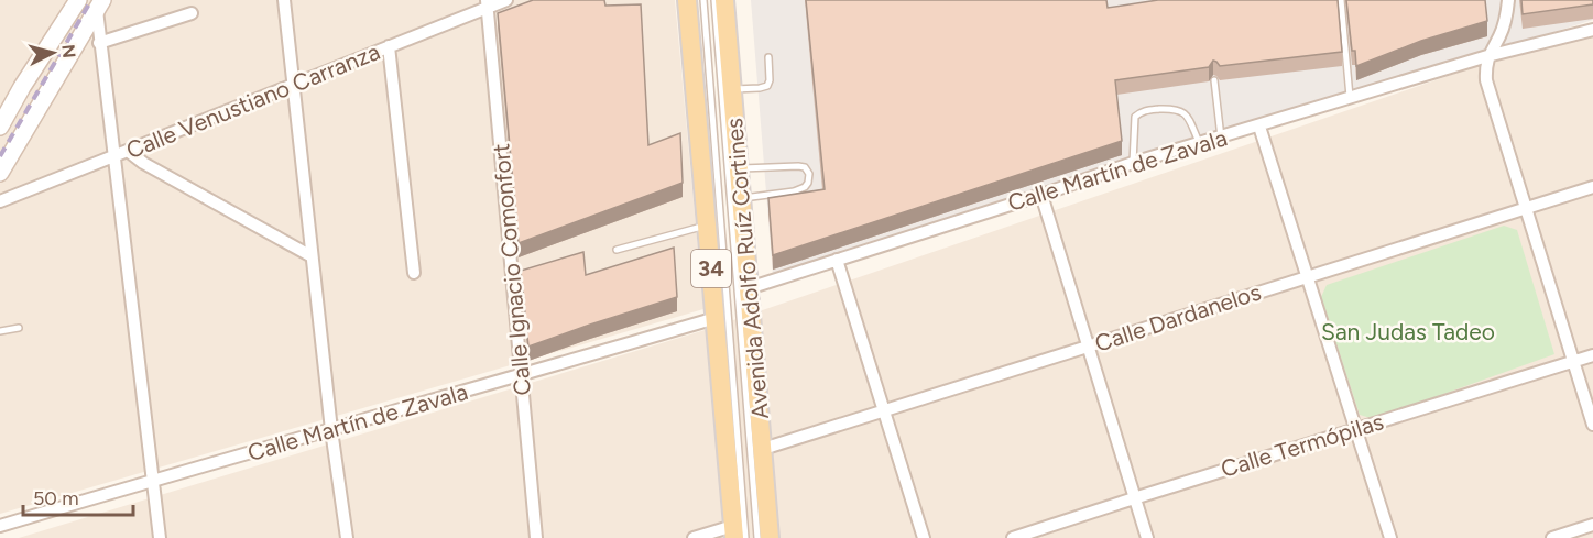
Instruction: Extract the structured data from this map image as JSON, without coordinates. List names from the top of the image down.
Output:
{
  "streets": {
    "main road": ["34", "Avenida Adolfo Ruíz Cortines"],
    "street": [
      "Calle Venustiano Carranza",
      "Calle Martín de Zavala",
      "Calle Ignacio Comonfort",
      "Calle Dardanelos",
      "Calle Termópilas"
    ]
  },
  "crossings": [
    ["Calle Venustiano Carranza", "Calle Ignacio Comonfort"],
    ["Calle Martín de Zavala", "Avenida Adolfo Ruíz Cortines"],
    ["Calle Martín de Zavala", "Calle Ignacio Comonfort"],
    ["Avenida Adolfo Ruíz Cortines", "Calle Dardanelos"]
  ],
  "parks": ["San Judas Tadeo"],
  "scale_bar": "50 m",
  "north": "right"
}
